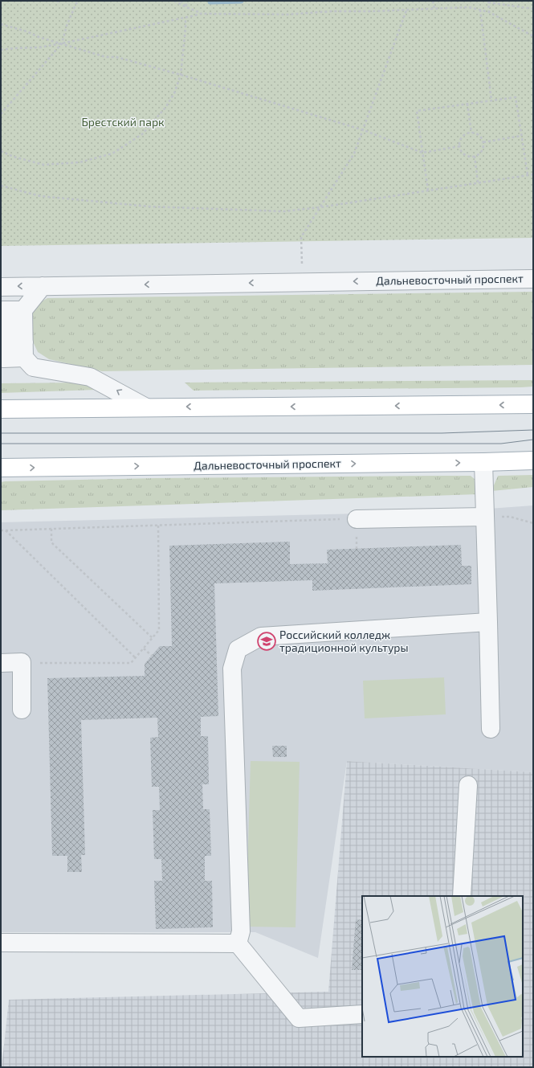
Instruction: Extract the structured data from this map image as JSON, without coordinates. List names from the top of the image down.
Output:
{
  "streets": {
    "main road": ["Дальневосточный проспект"]
  },
  "parks": ["Брестский парк"],
  "places": {
    "school or university": ["Российский колледж традиционной культуры"]
  }
}
